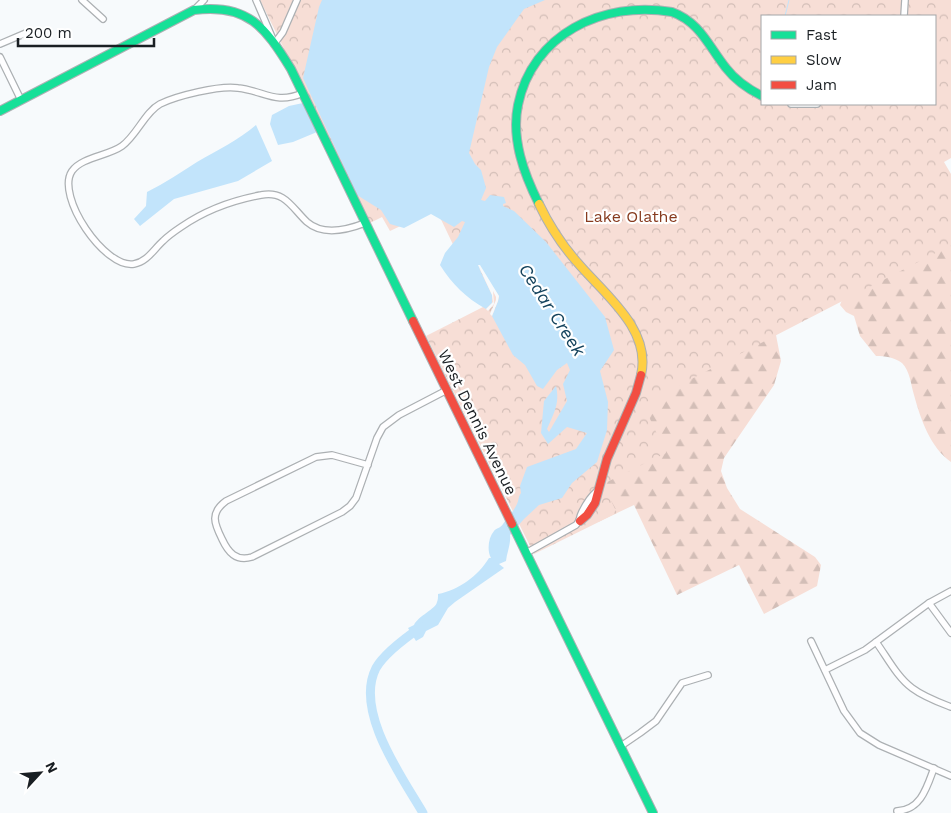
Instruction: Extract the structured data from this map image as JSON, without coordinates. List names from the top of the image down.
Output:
{
  "streets": {
    "street": ["West Dennis Avenue"]
  },
  "water": ["Cedar Creek"],
  "parks": ["Lake Olathe"],
  "legend": ["Fast", "Slow", "Jam"],
  "scale_bar": "200 m",
  "north": "top right"
}
